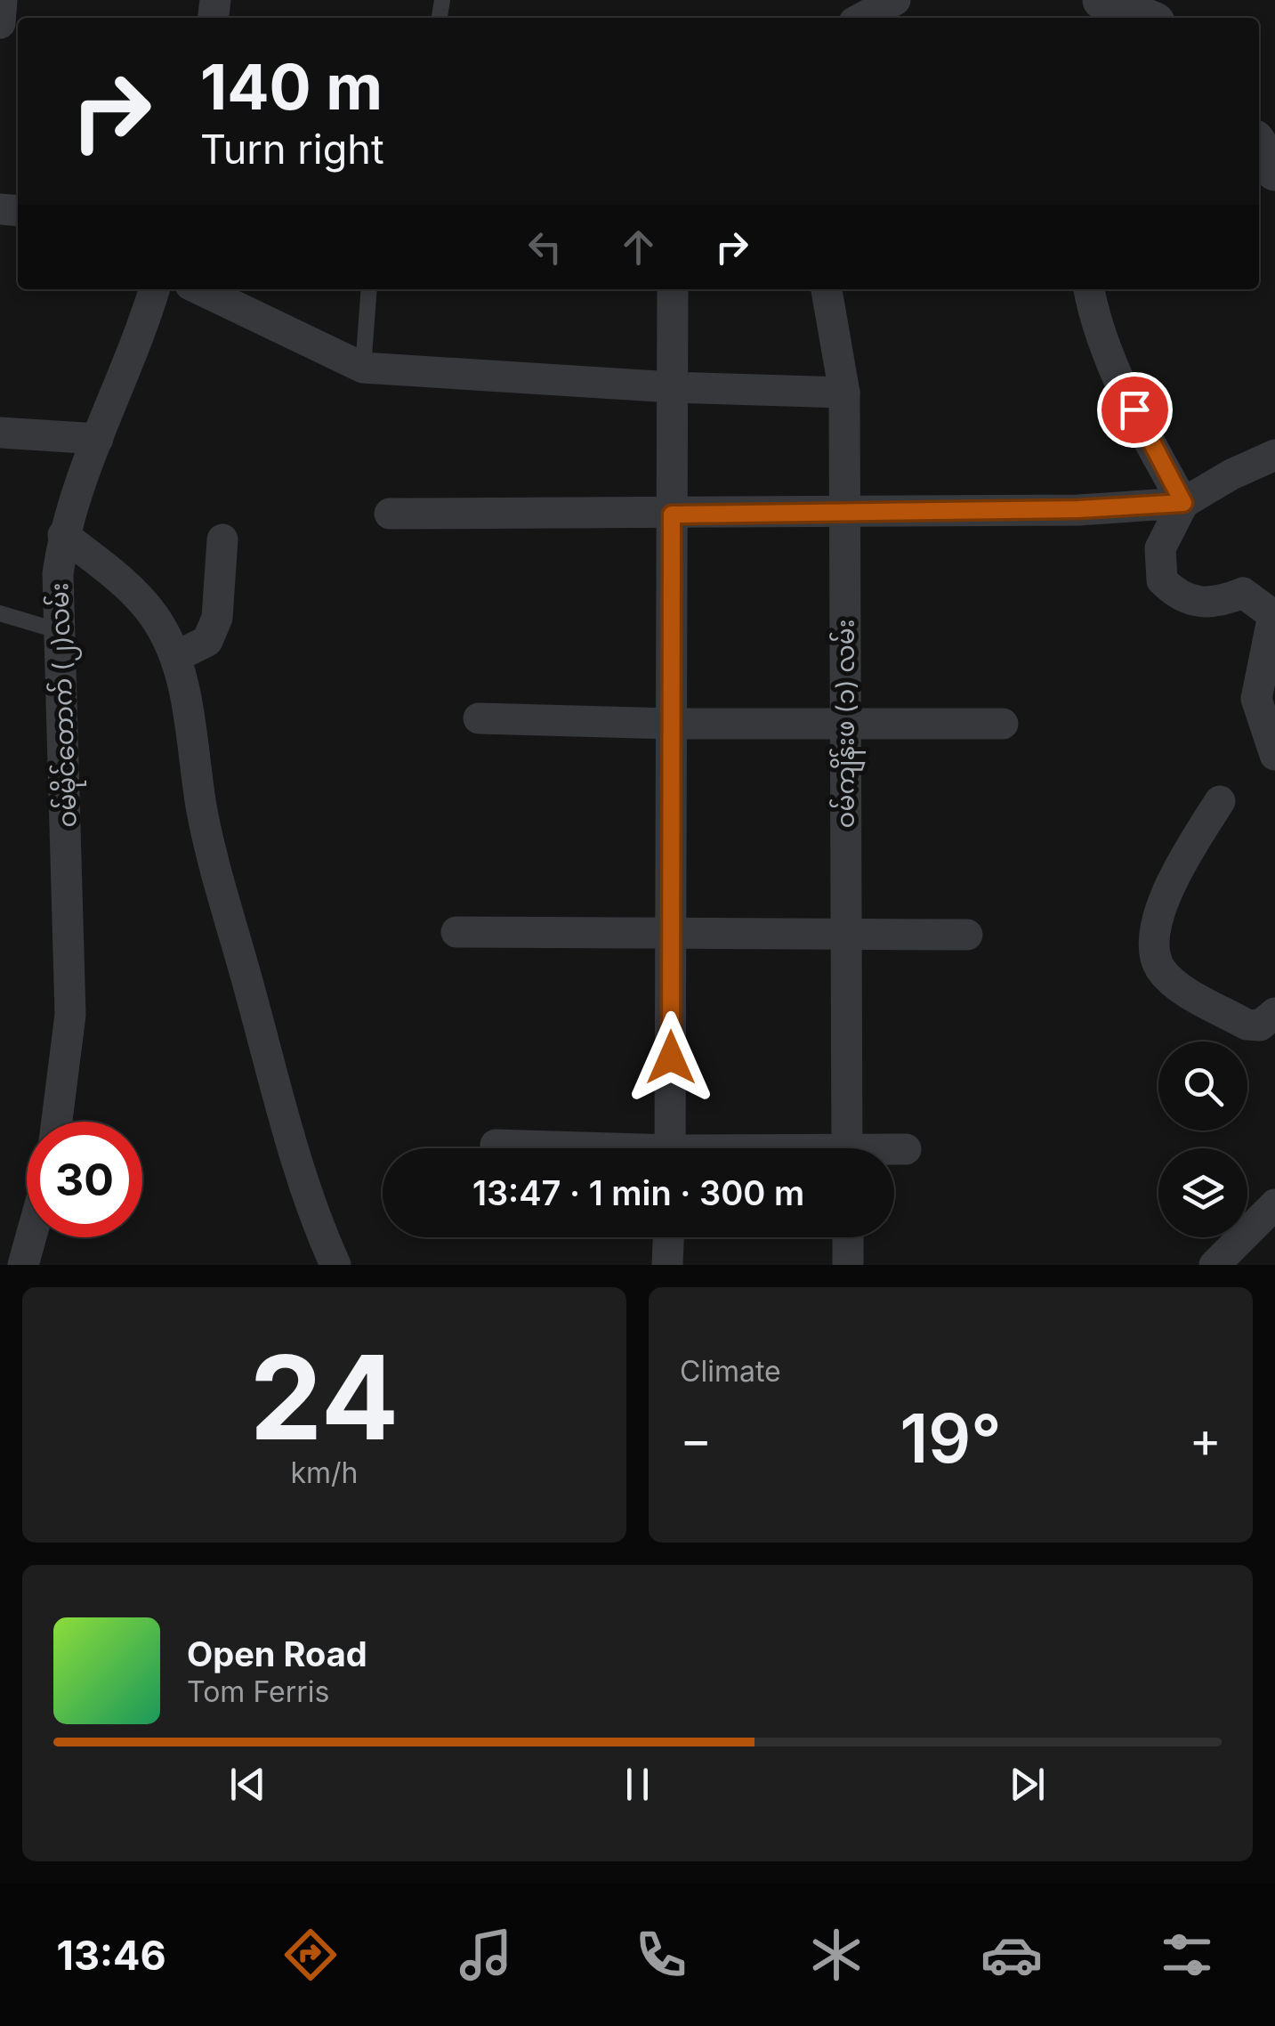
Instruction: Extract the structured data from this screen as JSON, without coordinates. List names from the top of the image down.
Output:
{
  "streets": {
    "street": ["ဝမ်မိုင်တောက် (၂)လမ်း", "ဝမ်ကျိန်းဖ (၁) လမ်း"]
  },
  "page": {
    "turn": ["140 m", "Turn right"],
    "limit": "30",
    "trip": "13:47 · 1 min · 300 m",
    "tile": [
      ["24", "km/h"],
      "Climate"
    ],
    "heat": ["−", "19°", "+"],
    "song": ["Open Road", "Tom Ferris"],
    "tabs": "13:46"
  }
}
